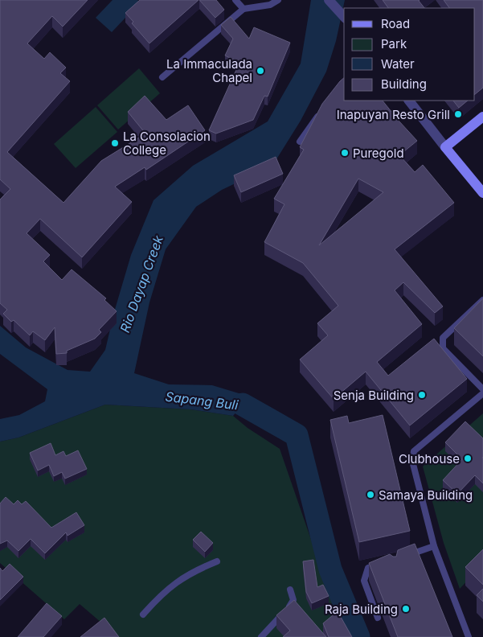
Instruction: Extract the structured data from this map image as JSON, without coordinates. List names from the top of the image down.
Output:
{
  "water": ["Rio Dayap Creek", "Sapang Buli"],
  "places": [
    "La Immaculada Chapel",
    "Inapuyan Resto Grill",
    "La Consolacion College",
    "Puregold",
    "Senja Building",
    "Clubhouse",
    "Samaya Building",
    "Raja Building"
  ],
  "legend": [
    "Road",
    "Park",
    "Water",
    "Building"
  ]
}
